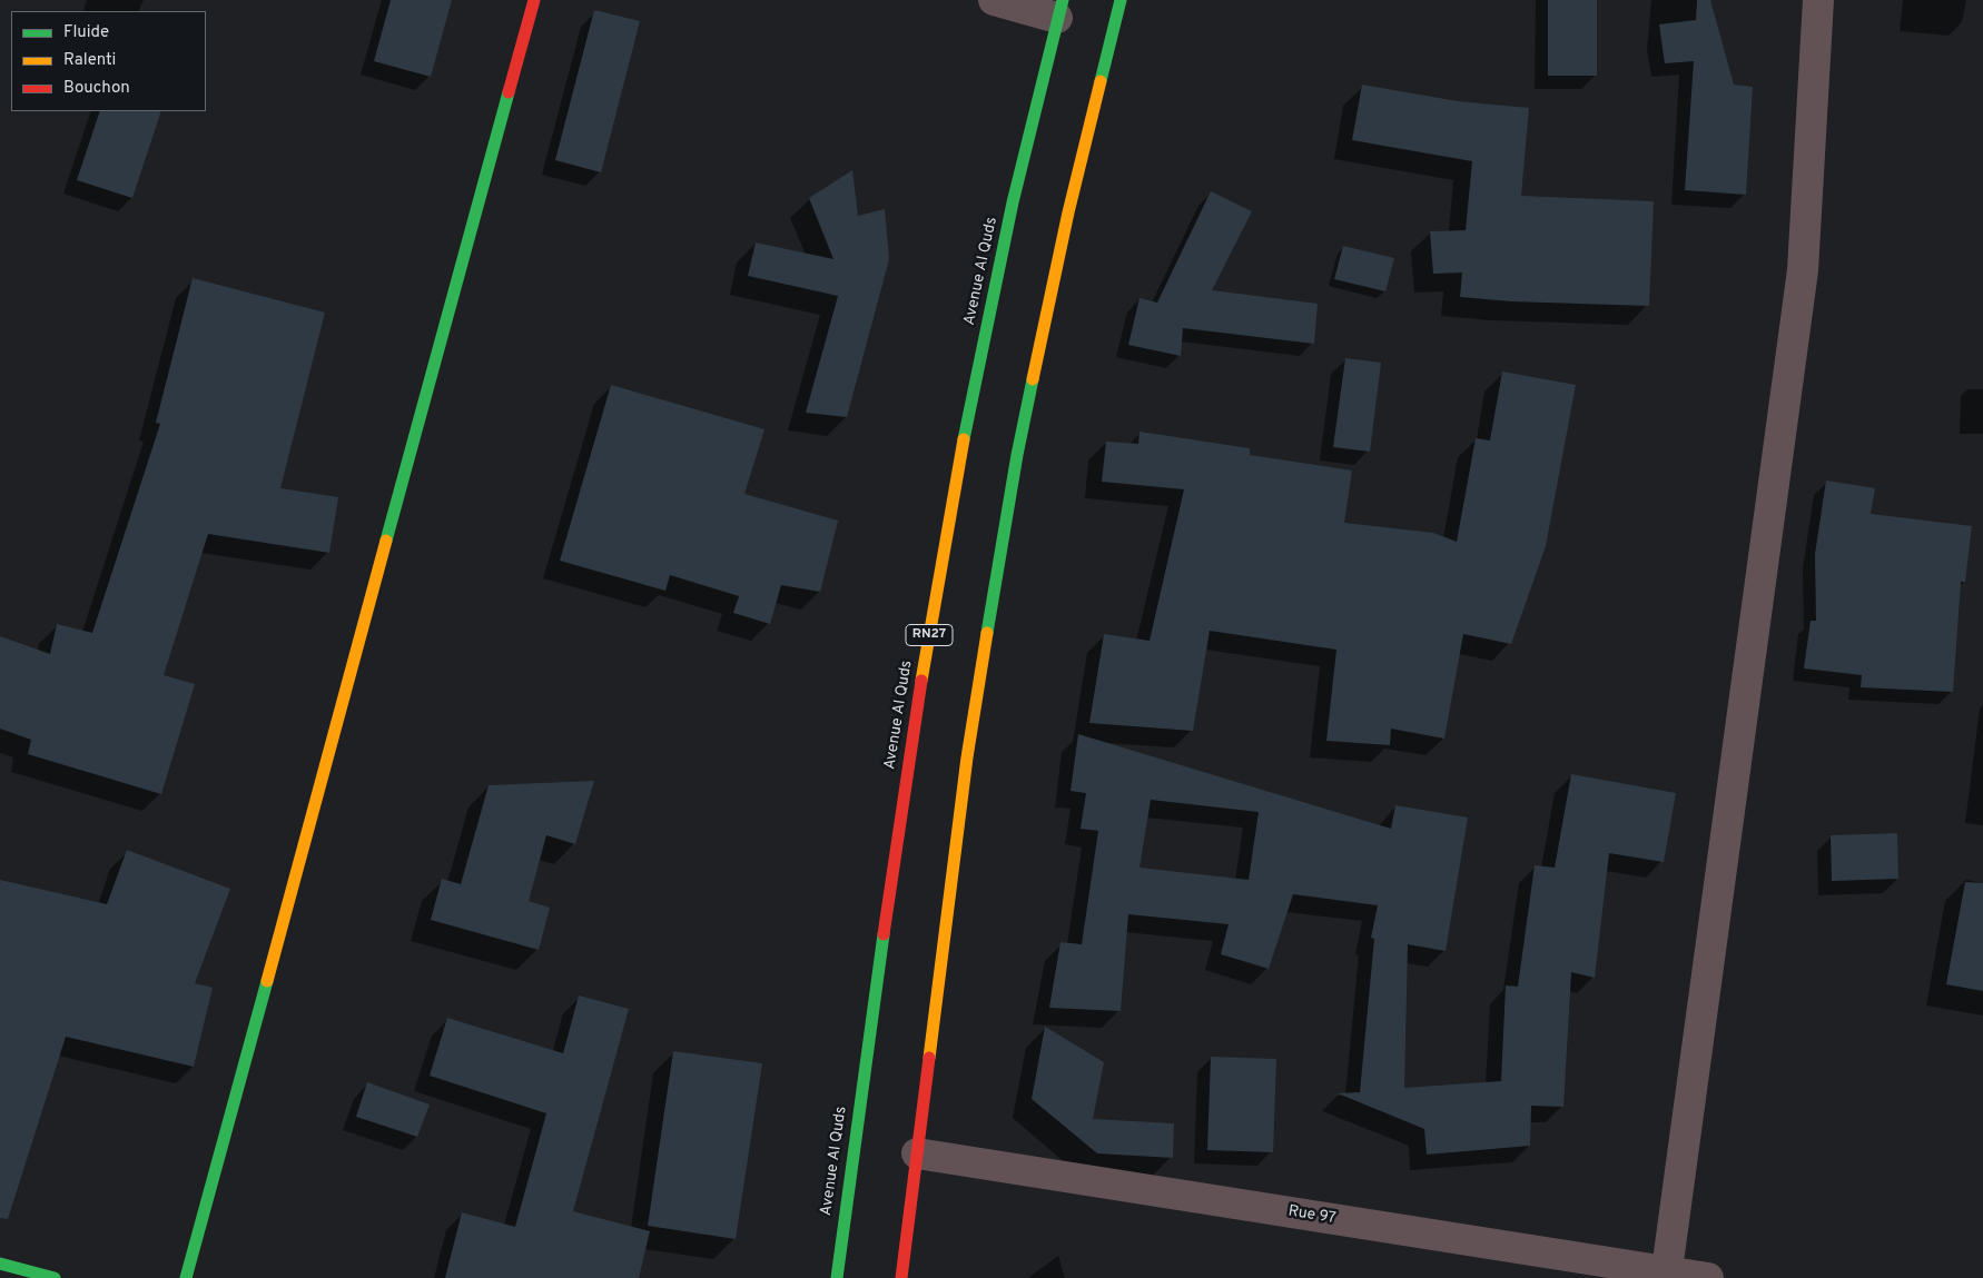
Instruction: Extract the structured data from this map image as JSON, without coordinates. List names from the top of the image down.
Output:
{
  "streets": {
    "main road": ["Avenue Al Quds", "RN27"],
    "street": ["Rue 97"]
  },
  "legend": ["Fluide", "Ralenti", "Bouchon"]
}
